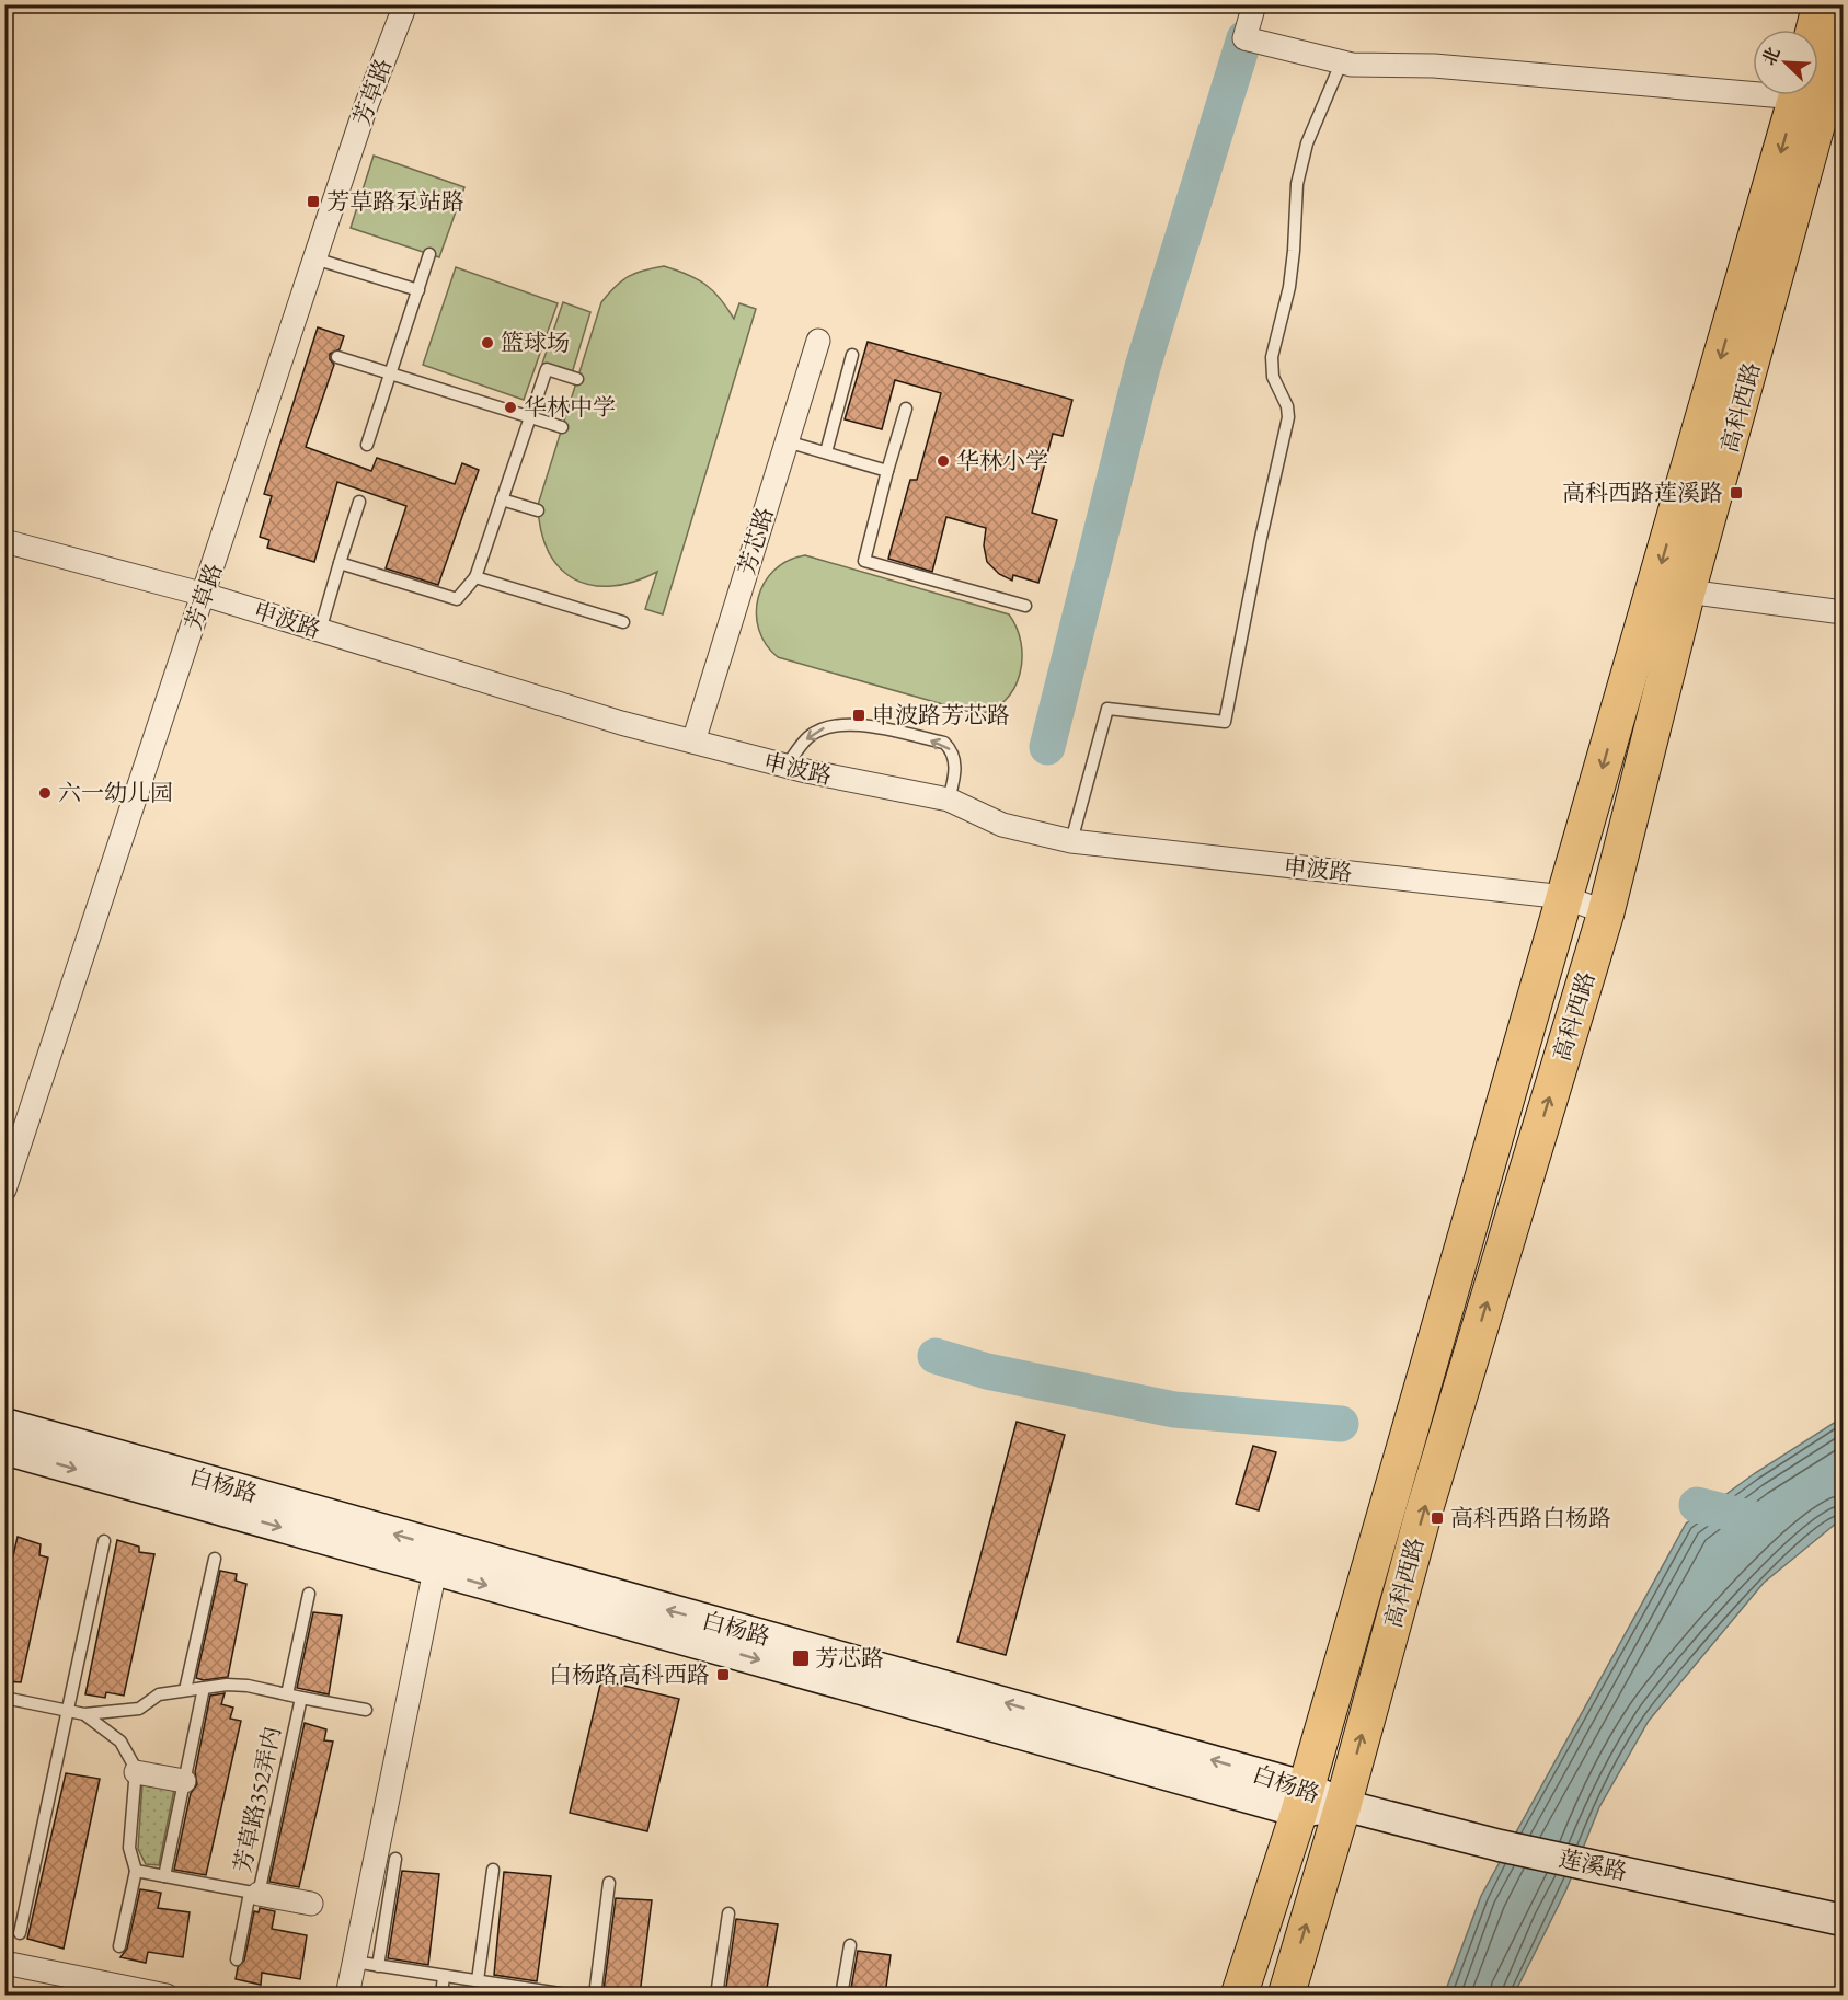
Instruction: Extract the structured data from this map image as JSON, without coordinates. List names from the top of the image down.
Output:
{
  "streets": {
    "main road": ["高科西路", "白杨路", "莲溪路"],
    "street": ["芳草路", "芳芯路", "申波路"],
    "lane": ["芳草路352弄内"]
  },
  "crossings": [
    ["芳草路", "申波路"],
    ["高科西路", "申波路"],
    ["高科西路", "白杨路"],
    ["高科西路", "莲溪路"],
    ["芳芯路", "申波路"],
    ["白杨路", "莲溪路"]
  ],
  "places": {
    "transit": [
      "芳草路泵站路",
      "高科西路莲溪路",
      "申波路芳芯路",
      "高科西路白杨路",
      "芳芯路",
      "白杨路高科西路"
    ],
    "other": [
      "篮球场",
      "华林中学",
      "华林小学",
      "六一幼儿园"
    ]
  },
  "north": "top left"
}
